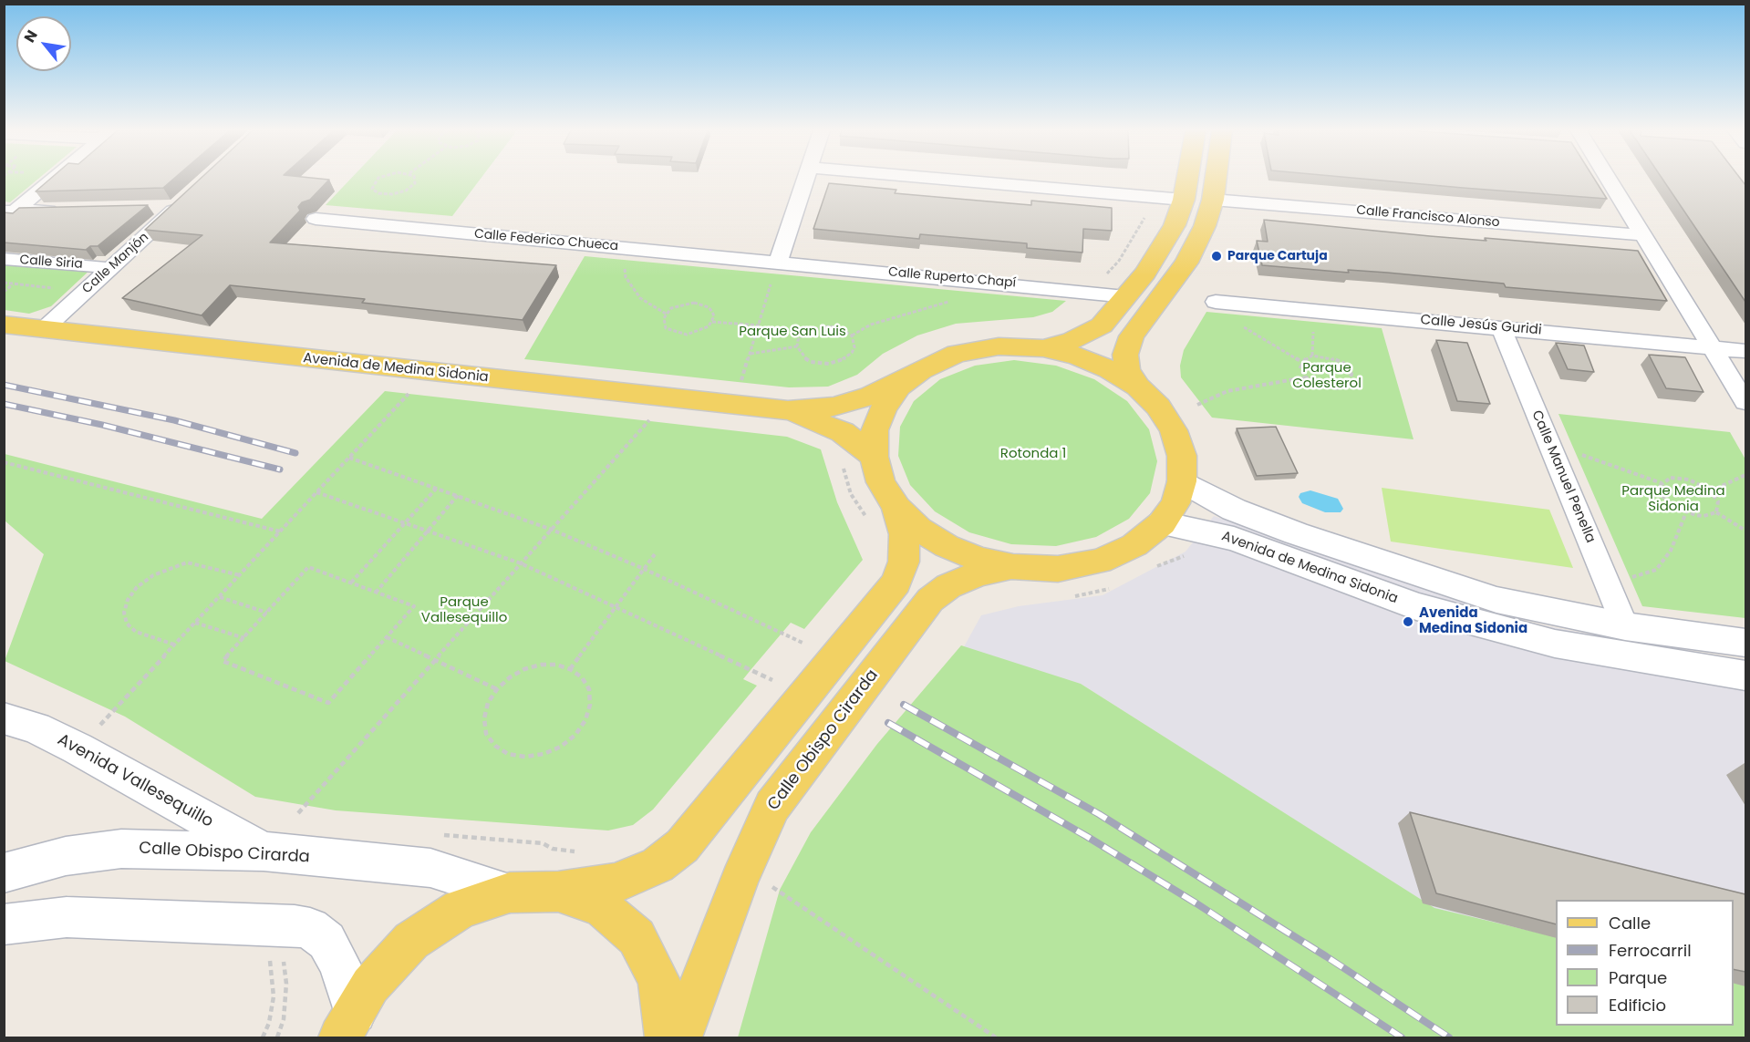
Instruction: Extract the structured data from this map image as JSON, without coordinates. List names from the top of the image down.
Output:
{
  "streets": {
    "main road": ["Avenida de Medina Sidonia", "Calle Obispo Cirarda", "Avenida Vallesequillo"],
    "street": [
      "Calle Francisco Alonso",
      "Calle Federico Chueca",
      "Calle Siria",
      "Calle Manjón",
      "Calle Ruperto Chapí",
      "Calle Jesús Guridi",
      "Calle Manuel Penella"
    ]
  },
  "crossings": [
    ["Calle Federico Chueca", "Calle Ruperto Chapí"],
    ["Calle Manjón", "Avenida de Medina Sidonia"],
    ["Calle Jesús Guridi", "Calle Manuel Penella"],
    ["Avenida de Medina Sidonia", "Calle Manuel Penella"],
    ["Calle Obispo Cirarda", "Avenida Vallesequillo"]
  ],
  "parks": [
    "Parque San Luis",
    "Parque Colesterol",
    "Rotonda 1",
    "Parque Medina Sidonia",
    "Parque Vallesequillo"
  ],
  "places": ["Parque Cartuja", "Avenida Medina Sidonia"],
  "legend": [
    "Calle",
    "Ferrocarril",
    "Parque",
    "Edificio"
  ],
  "north": "top left"
}
